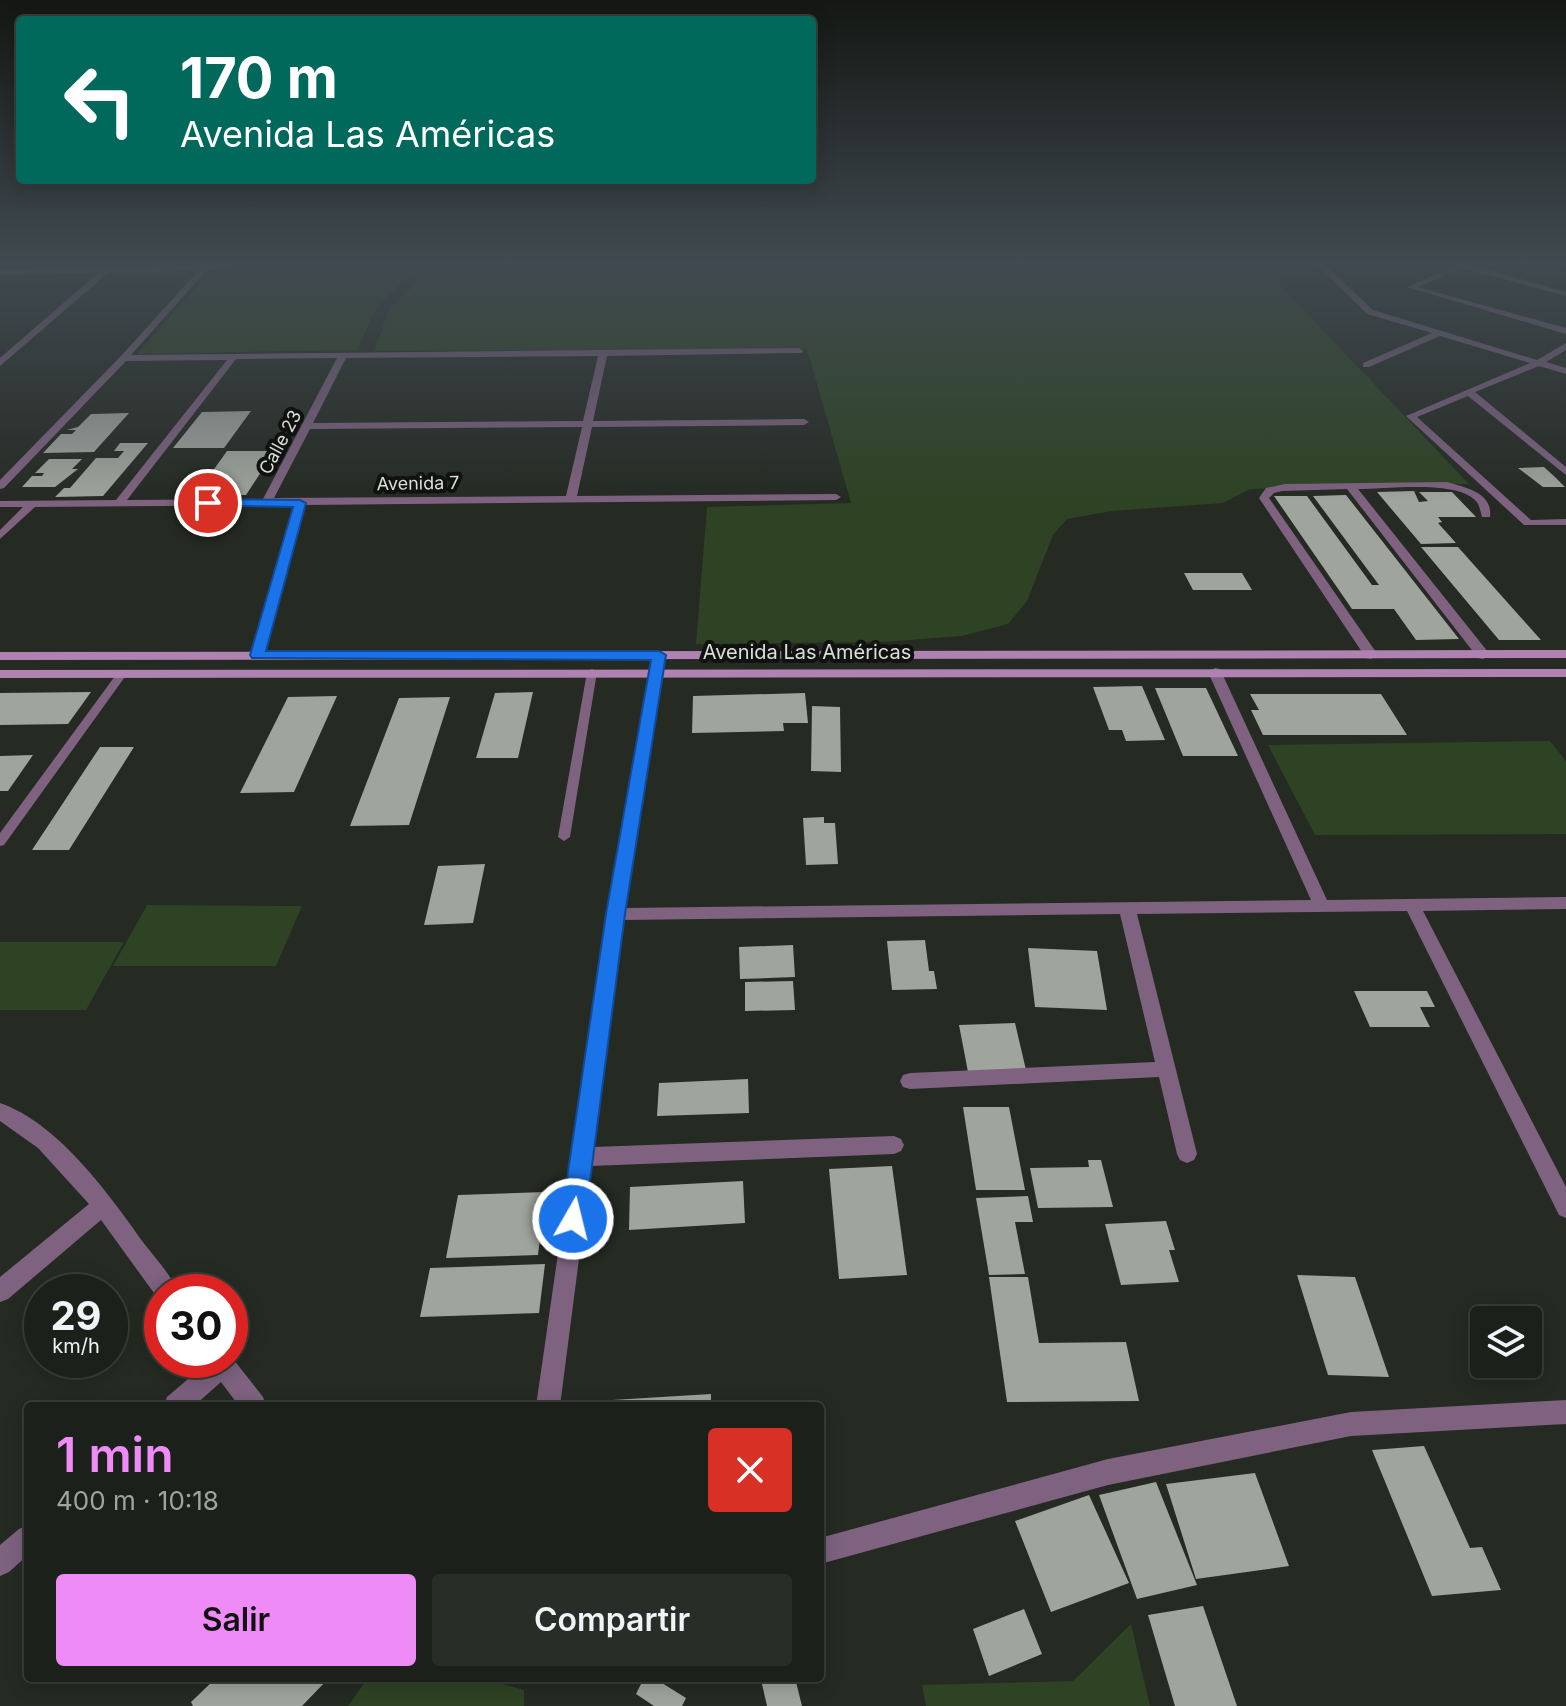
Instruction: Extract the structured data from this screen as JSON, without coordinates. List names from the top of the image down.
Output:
{
  "streets": {
    "main road": ["Avenida Las Américas"],
    "street": ["Calle 23", "Avenida 7"]
  },
  "crossings": [
    ["Calle 23", "Avenida 7"]
  ],
  "page": {
    "turn": ["170 m", "Avenida Las Américas"],
    "speed": "29 km/h",
    "limit": "30",
    "heading": ["1 min", "400 m · 10:18"],
    "buttons": ["Salir", "Compartir"]
  }
}
